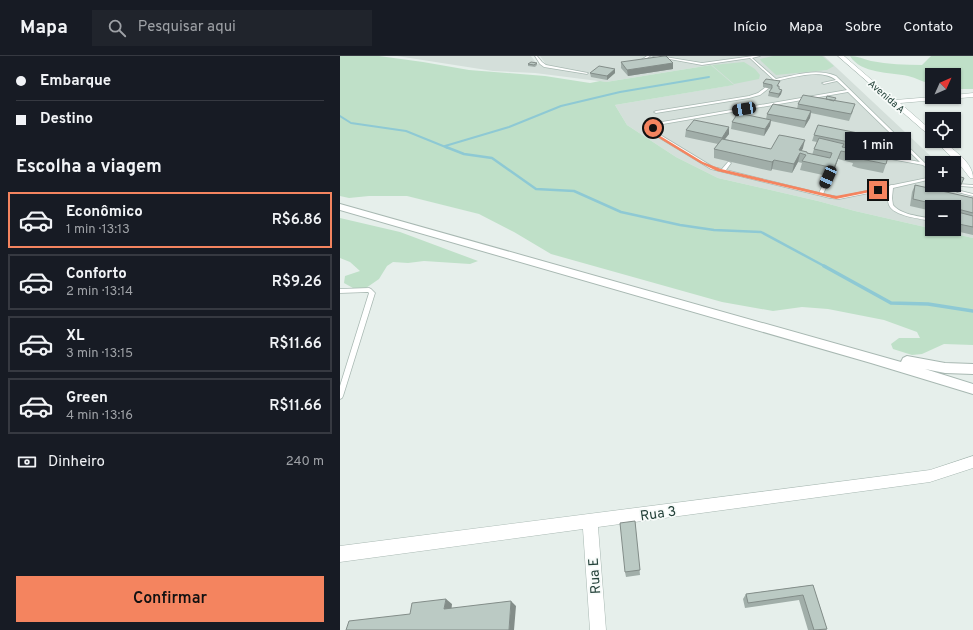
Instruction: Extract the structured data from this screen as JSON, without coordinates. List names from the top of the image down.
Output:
{
  "streets": {
    "street": ["Avenida A", "Rua 3", "Rua E"]
  },
  "crossings": [
    ["Rua 3", "Rua E"]
  ],
  "north": "top right",
  "page": {
    "header": "Mapa",
    "search": "Pesquisar aqui",
    "nav": [
      "Início",
      "Mapa",
      "Sobre",
      "Contato"
    ],
    "banner": ["Embarque", "Destino"],
    "map_buttons": ["+", "−"],
    "bubble": "1 min",
    "heading": "Escolha a viagem",
    "list": [
      {
        "name": "Econômico",
        "note": "1 min · 13:13",
        "value": "R$6.86"
      },
      {
        "name": "Conforto",
        "note": "2 min · 13:14",
        "value": "R$9.26"
      },
      {
        "name": "XL",
        "note": "3 min · 13:15",
        "value": "R$11.66"
      },
      {
        "name": "Green",
        "note": "4 min · 13:16",
        "value": "R$11.66"
      }
    ],
    "pay": ["Dinheiro", "240 m"],
    "buttons": "Confirmar"
  }
}
